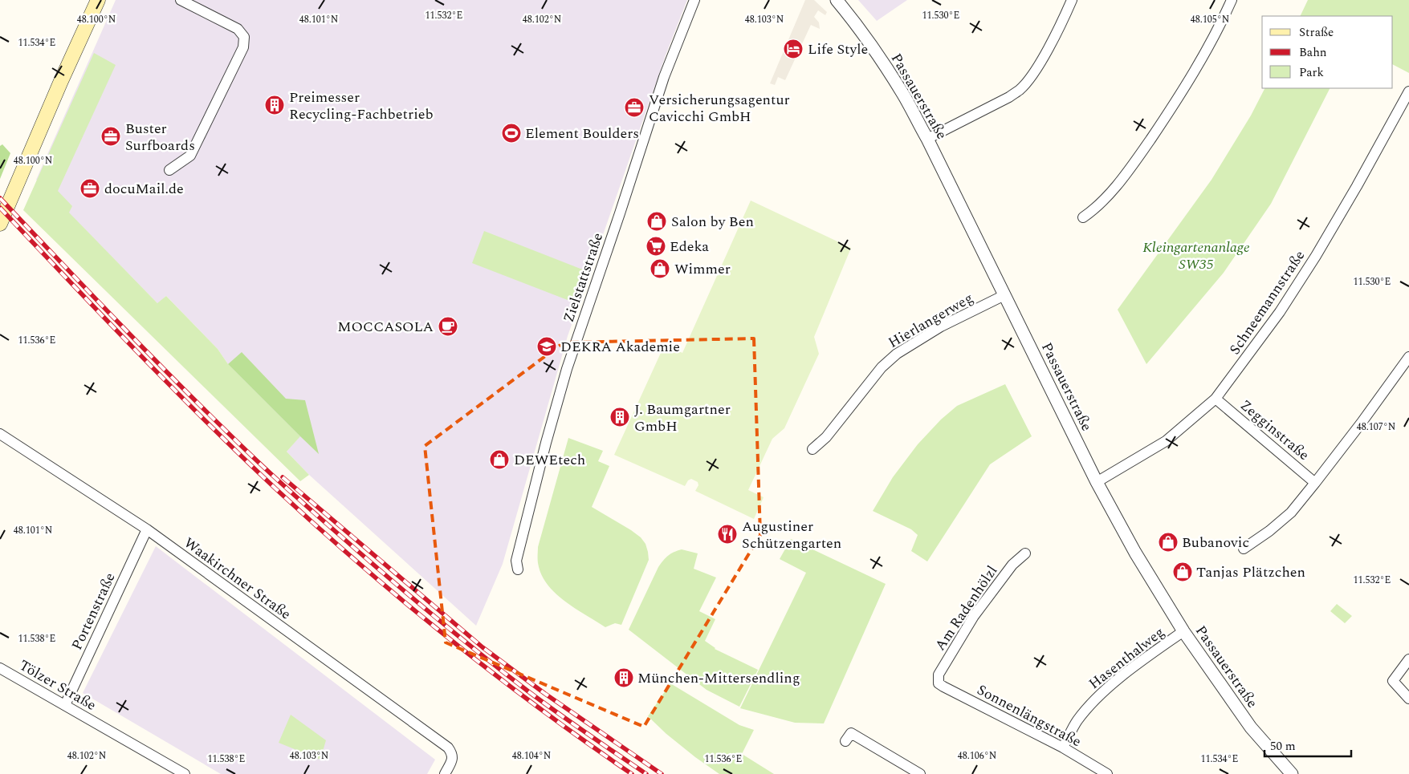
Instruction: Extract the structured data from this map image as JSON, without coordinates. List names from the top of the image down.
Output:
{
  "streets": {
    "street": [
      "Passauerstraße",
      "Zielstattstraße",
      "Schneemannstraße",
      "Hierlangerweg",
      "Zegginstraße",
      "Waakirchner Straße",
      "Am Radenhölzl",
      "Portenstraße",
      "Hasenthalweg",
      "Tölzer Straße",
      "Sonnenlängstraße"
    ]
  },
  "crossings": [
    ["Passauerstraße", "Schneemannstraße"],
    ["Passauerstraße", "Hierlangerweg"],
    ["Passauerstraße", "Hasenthalweg"],
    ["Schneemannstraße", "Zegginstraße"],
    ["Waakirchner Straße", "Portenstraße"],
    ["Am Radenhölzl", "Sonnenlängstraße"],
    ["Portenstraße", "Tölzer Straße"],
    ["Hasenthalweg", "Sonnenlängstraße"]
  ],
  "parks": ["Kleingartenanlage SW35"],
  "places": {
    "hotel": ["Life Style"],
    "building": ["Preimesser Recycling-Fachbetrieb", "J. Baumgartner GmbH", "München-Mittersendling"],
    "office": ["Versicherungsagentur Cavicchi GmbH", "Buster Surfboards", "docuMail.de"],
    "sports": ["Element Boulders"],
    "shop": [
      "Salon by Ben",
      "Wimmer",
      "DEWEtech",
      "Bubanovic",
      "Tanjas Plätzchen"
    ],
    "supermarket": ["Edeka"],
    "cafe": ["MOCCASOLA"],
    "school or university": ["DEKRA Akademie"],
    "restaurant": ["Augustiner Schützengarten"]
  },
  "legend": ["Straße", "Bahn", "Park"],
  "scale_bar": "50 m",
  "coordinates": [
    "11.532°E",
    "11.530°E",
    "48.100°N",
    "48.102°N",
    "48.103°N",
    "48.105°N",
    "48.101°N",
    "11.534°E",
    "11.536°E",
    "48.107°N",
    "11.538°E",
    "48.104°N",
    "48.106°N"
  ]
}
